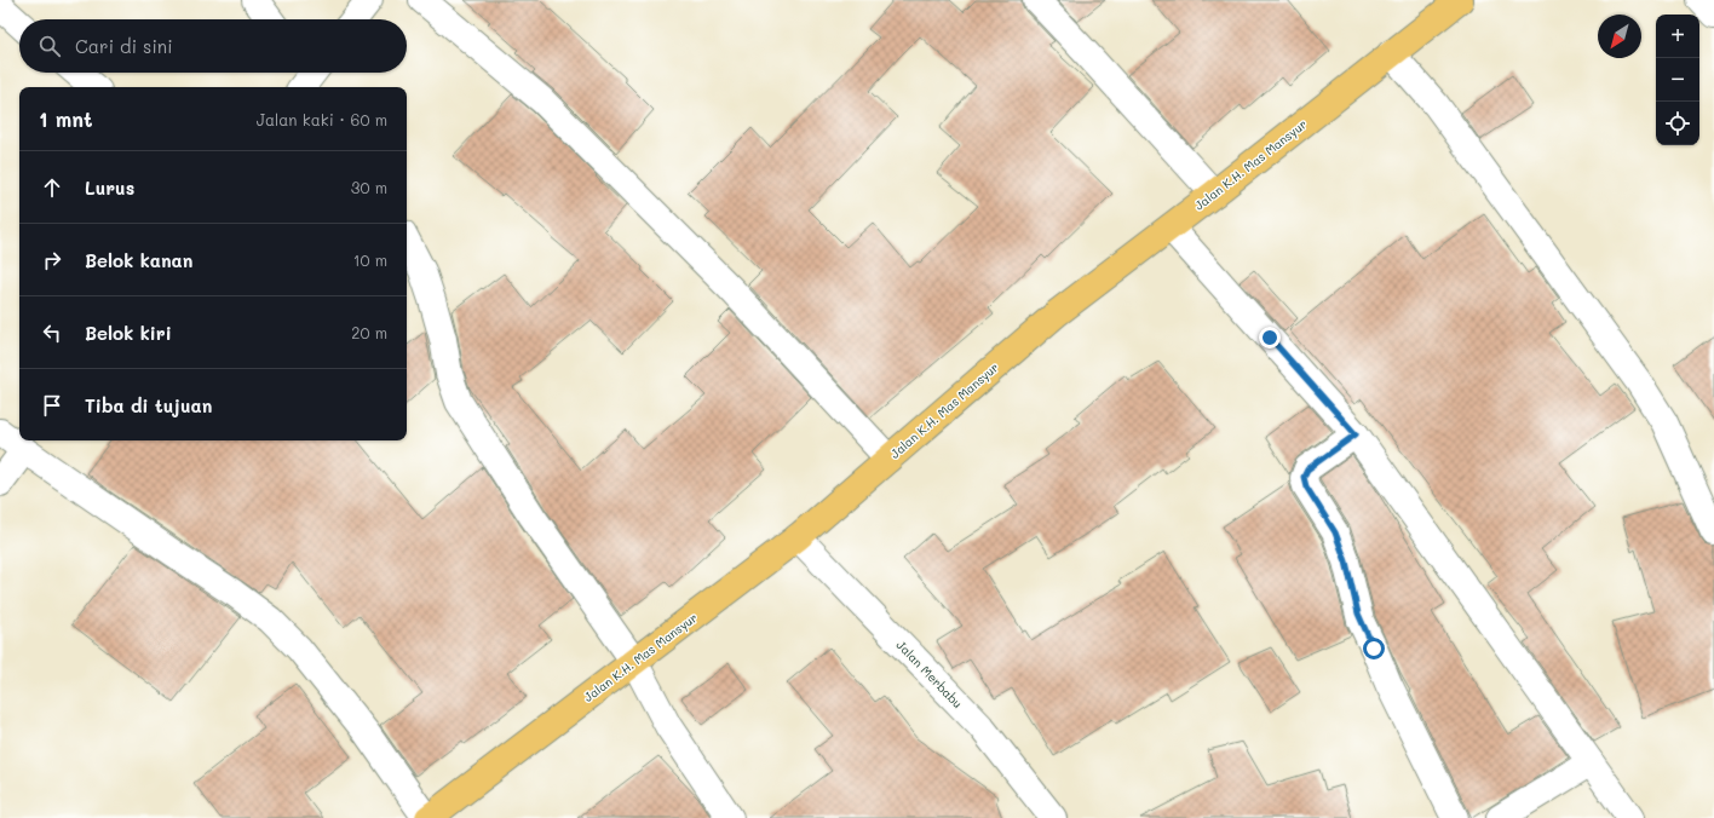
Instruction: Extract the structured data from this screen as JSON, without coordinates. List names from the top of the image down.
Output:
{
  "streets": {
    "highway": ["Jalan K.H. Mas Mansyur"],
    "street": ["Jalan Merbabu"]
  },
  "crossings": [
    ["Jalan K.H. Mas Mansyur", "Jalan Merbabu"]
  ],
  "north": "bottom left",
  "page": {
    "map_buttons": ["+", "−"],
    "search": "Cari di sini",
    "heading": ["1 mnt", "Jalan kaki · 60 m"],
    "list": [
      ["Lurus", "30 m"],
      ["Belok kanan", "10 m"],
      ["Belok kiri", "20 m"],
      "Tiba di tujuan"
    ]
  }
}
